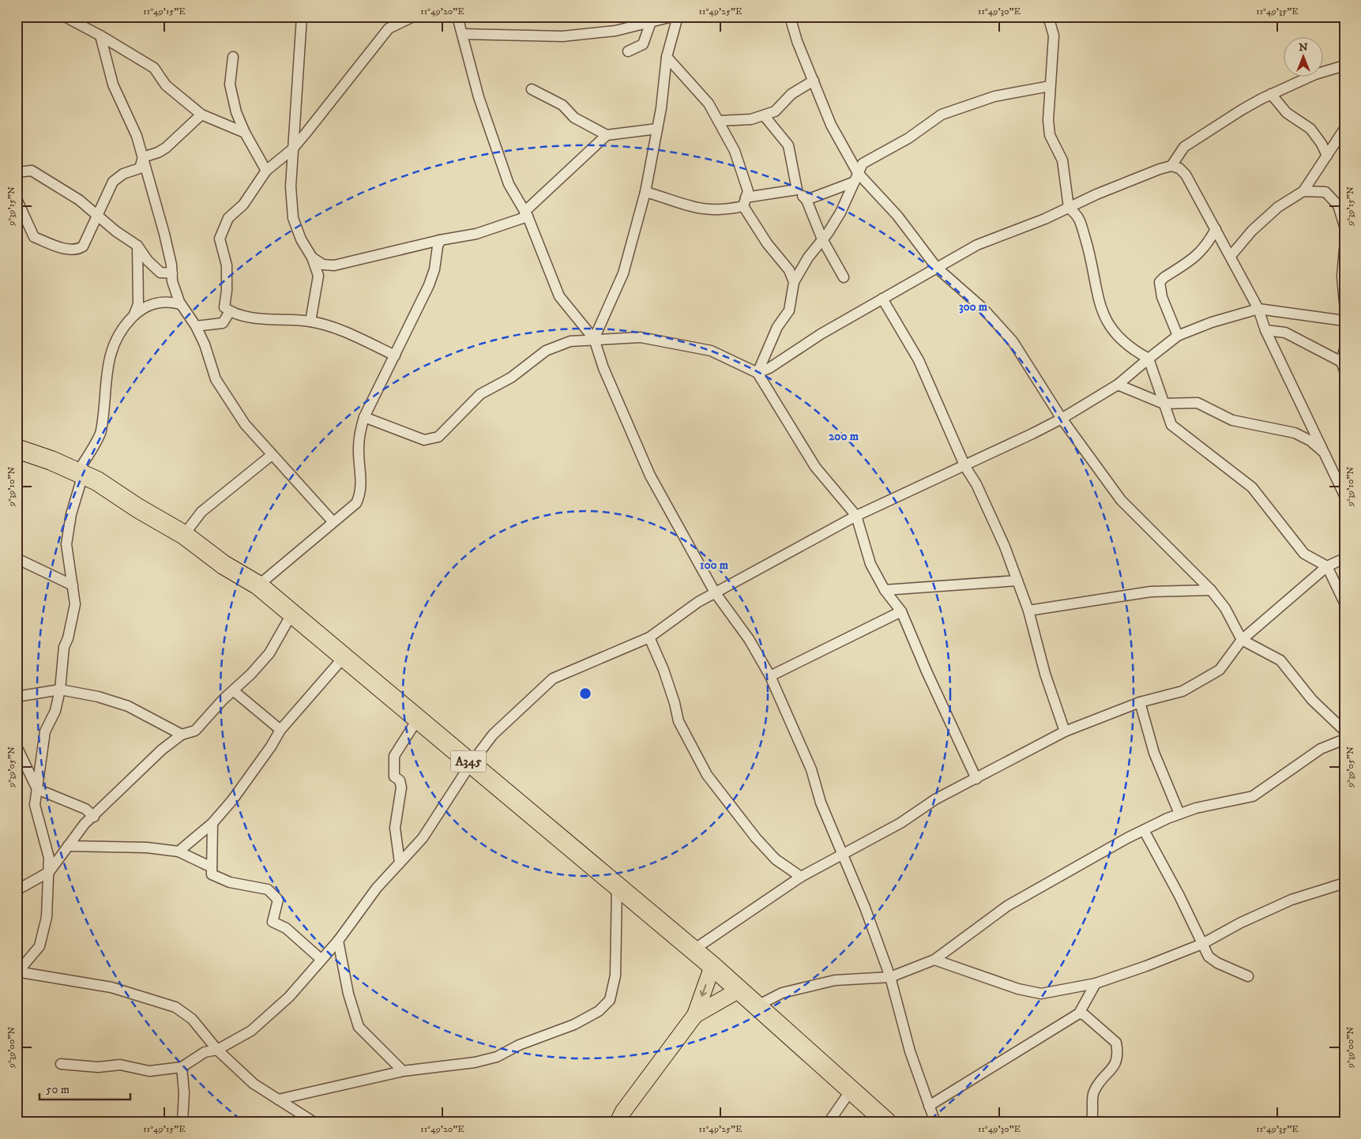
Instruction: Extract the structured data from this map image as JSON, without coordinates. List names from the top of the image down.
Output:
{
  "streets": {
    "highway": ["A345"]
  },
  "scale_bar": "50 m",
  "north": "top",
  "coordinates": [
    "11°49'15\"E",
    "11°49'20\"E",
    "11°49'25\"E",
    "11°49'30\"E",
    "11°49'35\"E",
    "9°39'15\"N",
    "9°39'10\"N",
    "9°39'05\"N",
    "9°39'00\"N"
  ],
  "rings": ["300 m", "200 m", "100 m"]
}
